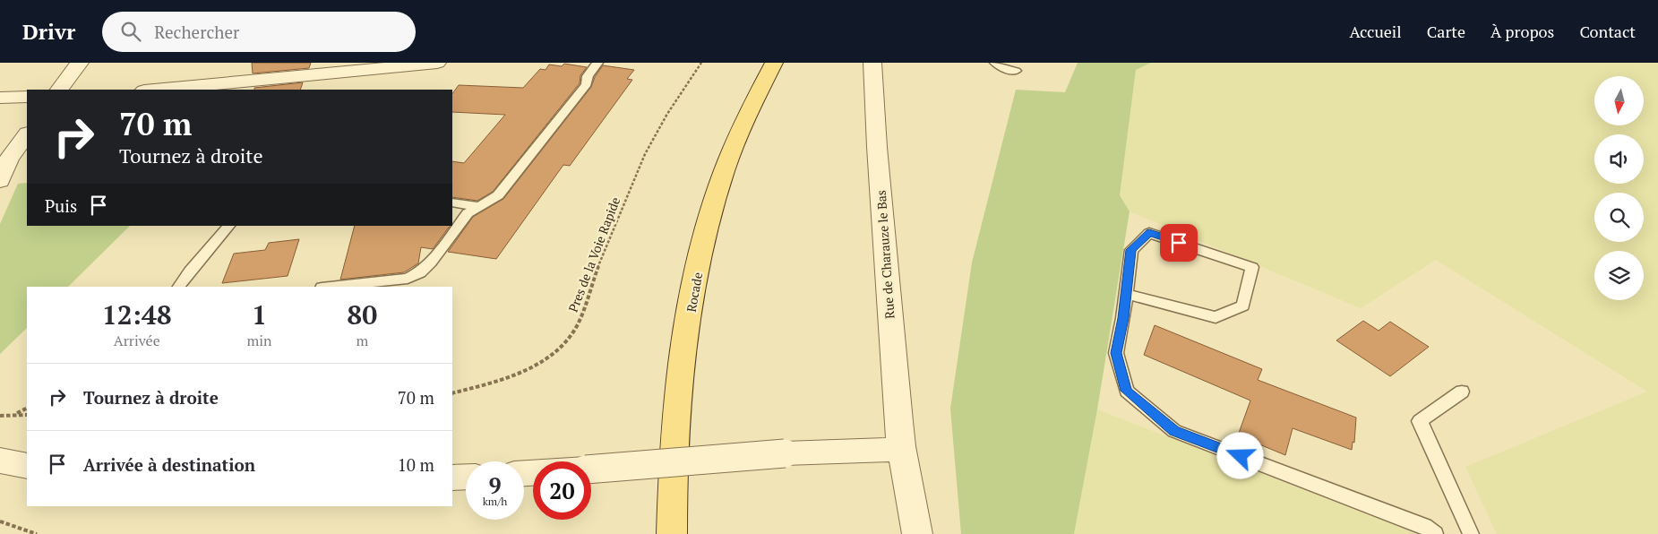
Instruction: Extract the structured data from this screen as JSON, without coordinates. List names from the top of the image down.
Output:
{
  "streets": {
    "main road": ["Rocade"],
    "street": ["Rue de Charauze le Bas"],
    "path": ["Pres de la Voie Rapide"]
  },
  "north": "bottom",
  "page": {
    "header": "Drivr",
    "search": "Rechercher",
    "nav": [
      "Accueil",
      "Carte",
      "À propos",
      "Contact"
    ],
    "turn": ["70 m", "Tournez à droite"],
    "then": "Puis",
    "eta": [
      "12:48",
      "Arrivée",
      "1",
      "min",
      "80",
      "m"
    ],
    "list": [
      {
        "name": "Tournez à droite",
        "value": "70 m"
      },
      {
        "name": "Arrivée à destination",
        "value": "10 m"
      }
    ],
    "speed": "9 km/h",
    "limit": "20"
  }
}
